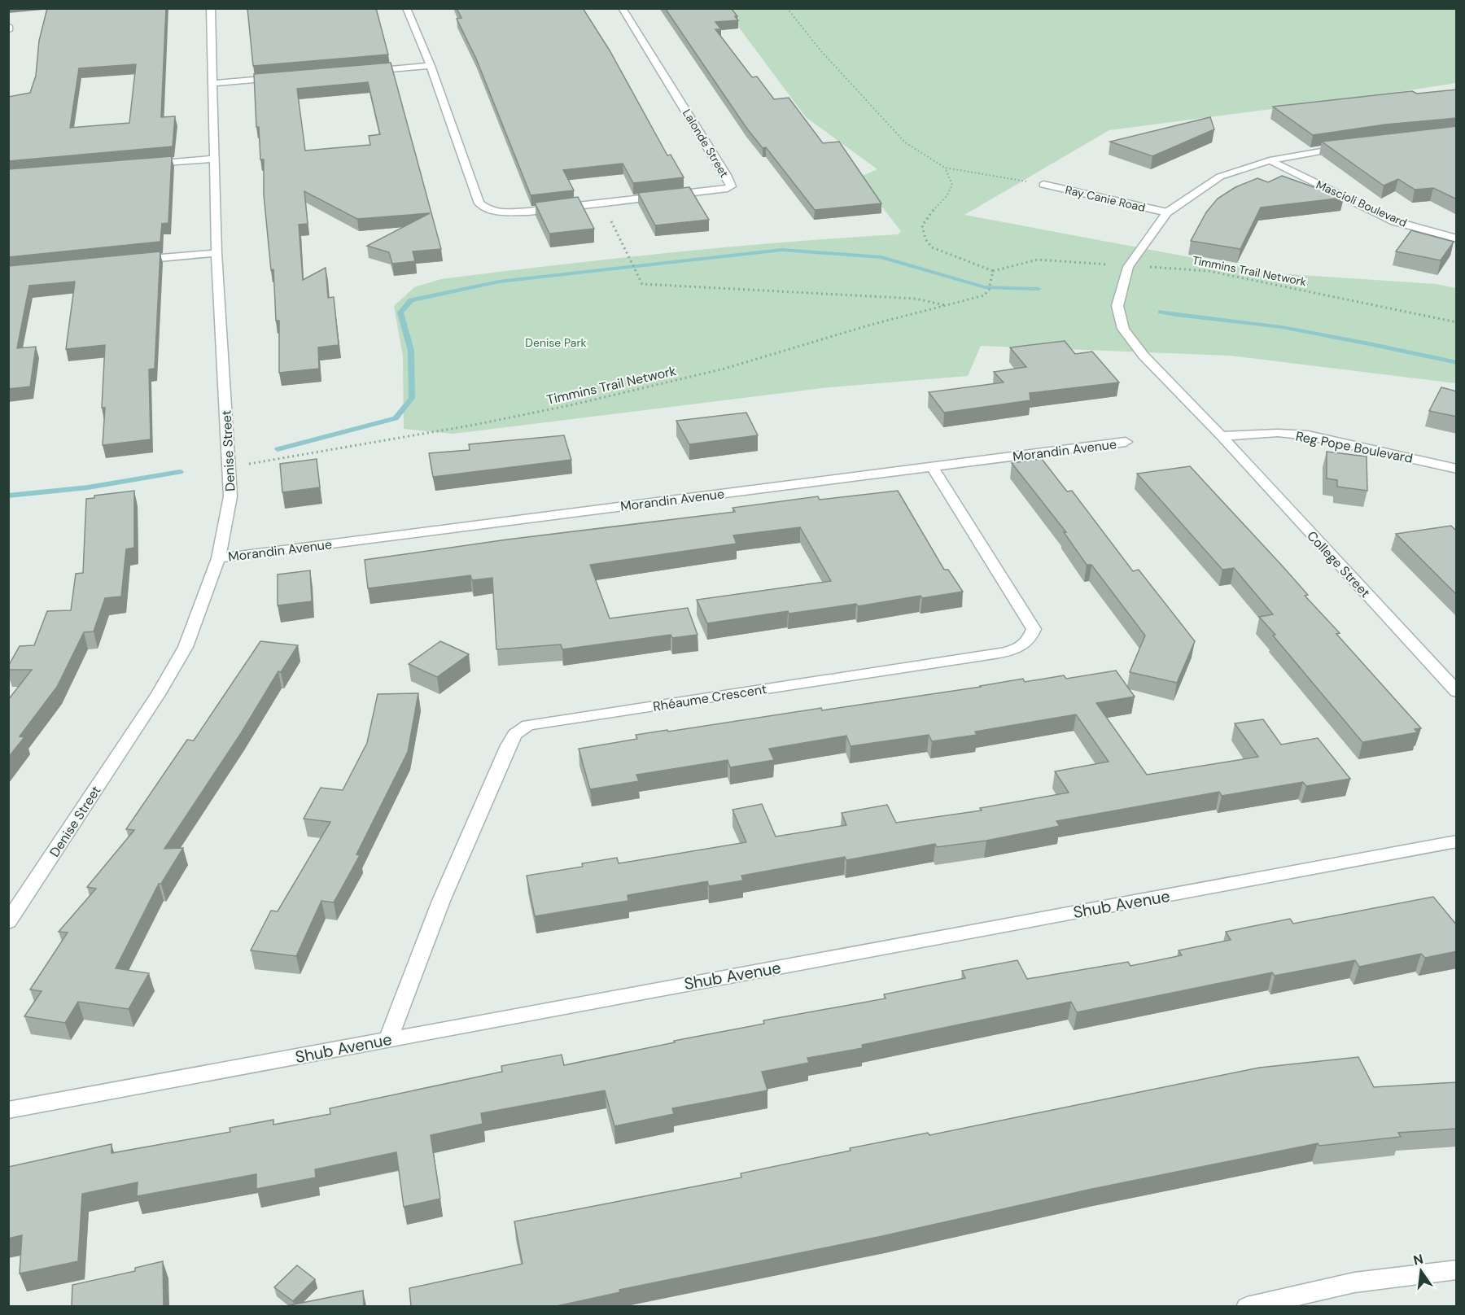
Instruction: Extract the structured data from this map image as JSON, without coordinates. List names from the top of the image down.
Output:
{
  "streets": {
    "street": [
      "Lalonde Street",
      "Ray Canie Road",
      "Mascioli Boulevard",
      "Reg Pope Boulevard",
      "Morandin Avenue",
      "Denise Street",
      "College Street",
      "Rhéaume Crescent",
      "Shub Avenue"
    ],
    "path": ["Timmins Trail Network"]
  },
  "crossings": [
    ["Timmins Trail Network", "Denise Street"],
    ["Timmins Trail Network", "College Street"],
    ["Reg Pope Boulevard", "College Street"],
    ["Morandin Avenue", "Denise Street"],
    ["Morandin Avenue", "Rhéaume Crescent"],
    ["Rhéaume Crescent", "Shub Avenue"]
  ],
  "parks": ["Denise Park"],
  "north": "top"
}
